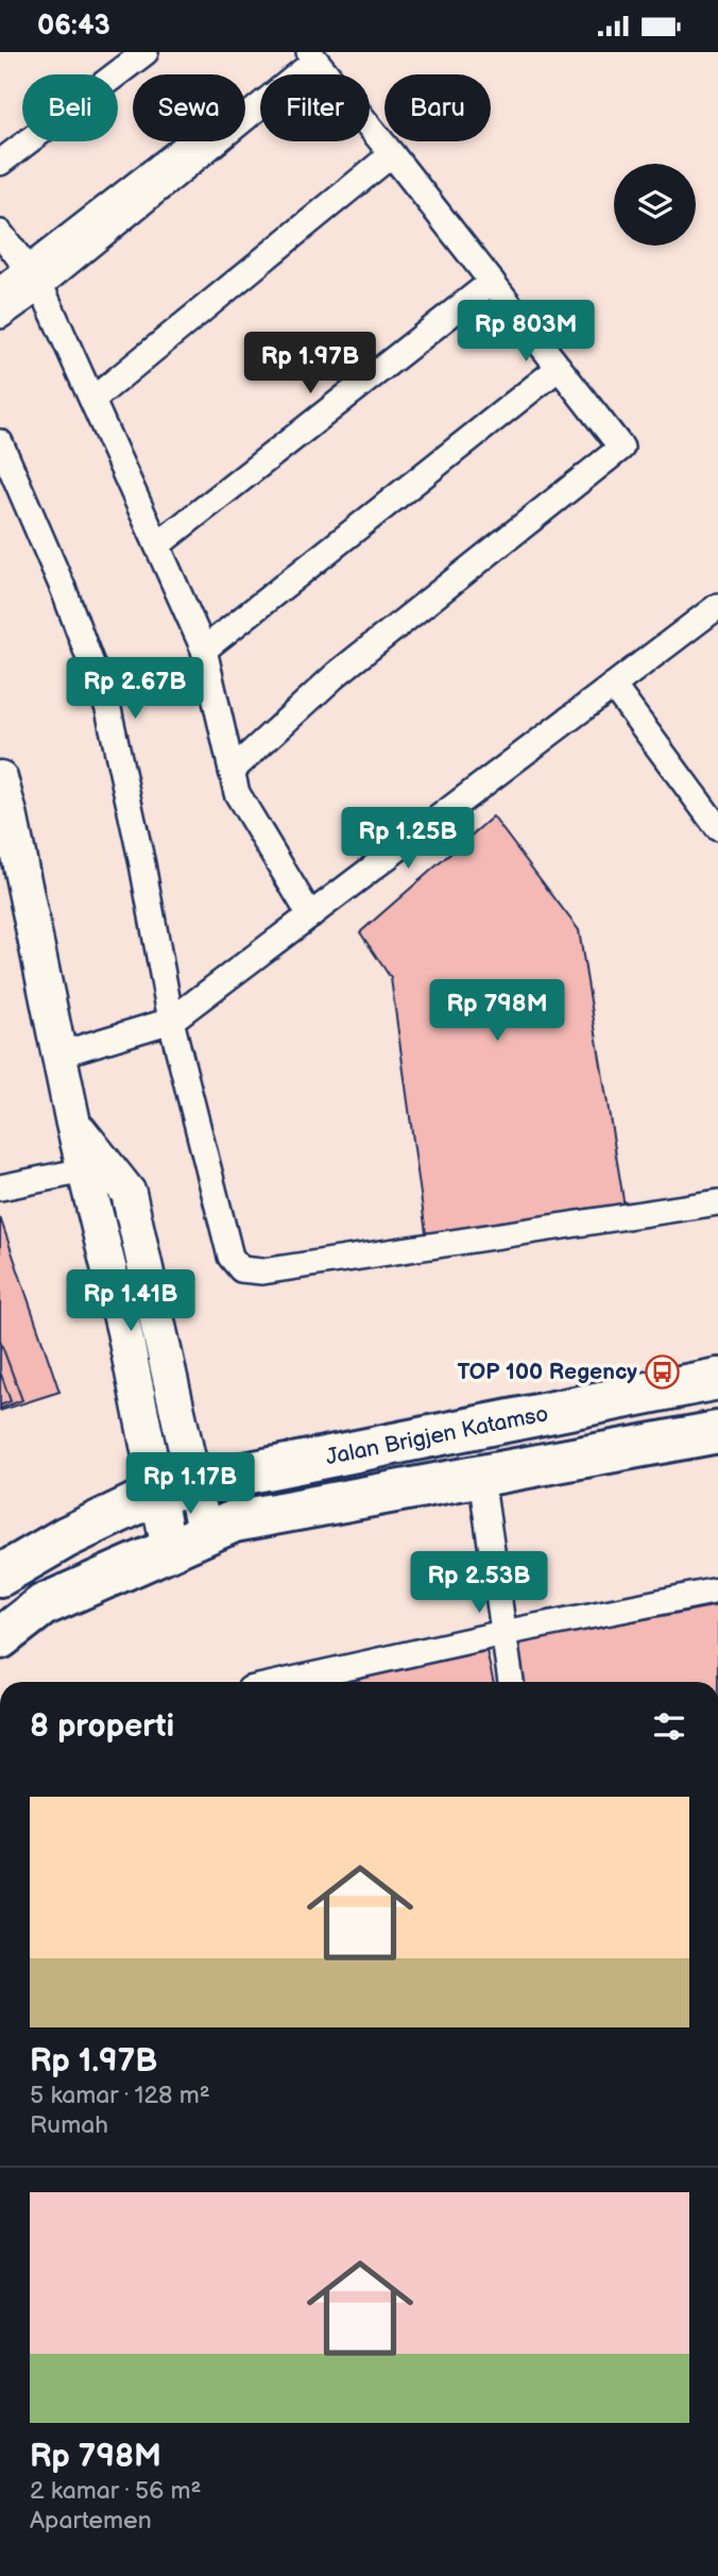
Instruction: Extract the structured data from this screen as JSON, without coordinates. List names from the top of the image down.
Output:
{
  "streets": {
    "highway": ["Jalan Brigjen Katamso"]
  },
  "places": {
    "bus stop": ["TOP 100 Regency"]
  },
  "page": {
    "status": "06:43",
    "chip": [
      "Beli",
      "Sewa",
      "Filter",
      "Baru"
    ],
    "price": [
      "Rp 803M",
      "Rp 1.97B",
      "Rp 2.67B",
      "Rp 1.25B",
      "Rp 798M",
      "Rp 1.41B",
      "Rp 1.17B",
      "Rp 2.53B"
    ],
    "heading": "8 properti",
    "list": [
      {
        "name": "Rp 1.97B",
        "note": "5 kamar · 128 m² · Rumah"
      },
      {
        "name": "Rp 798M",
        "note": "2 kamar · 56 m² · Apartemen"
      }
    ]
  }
}
